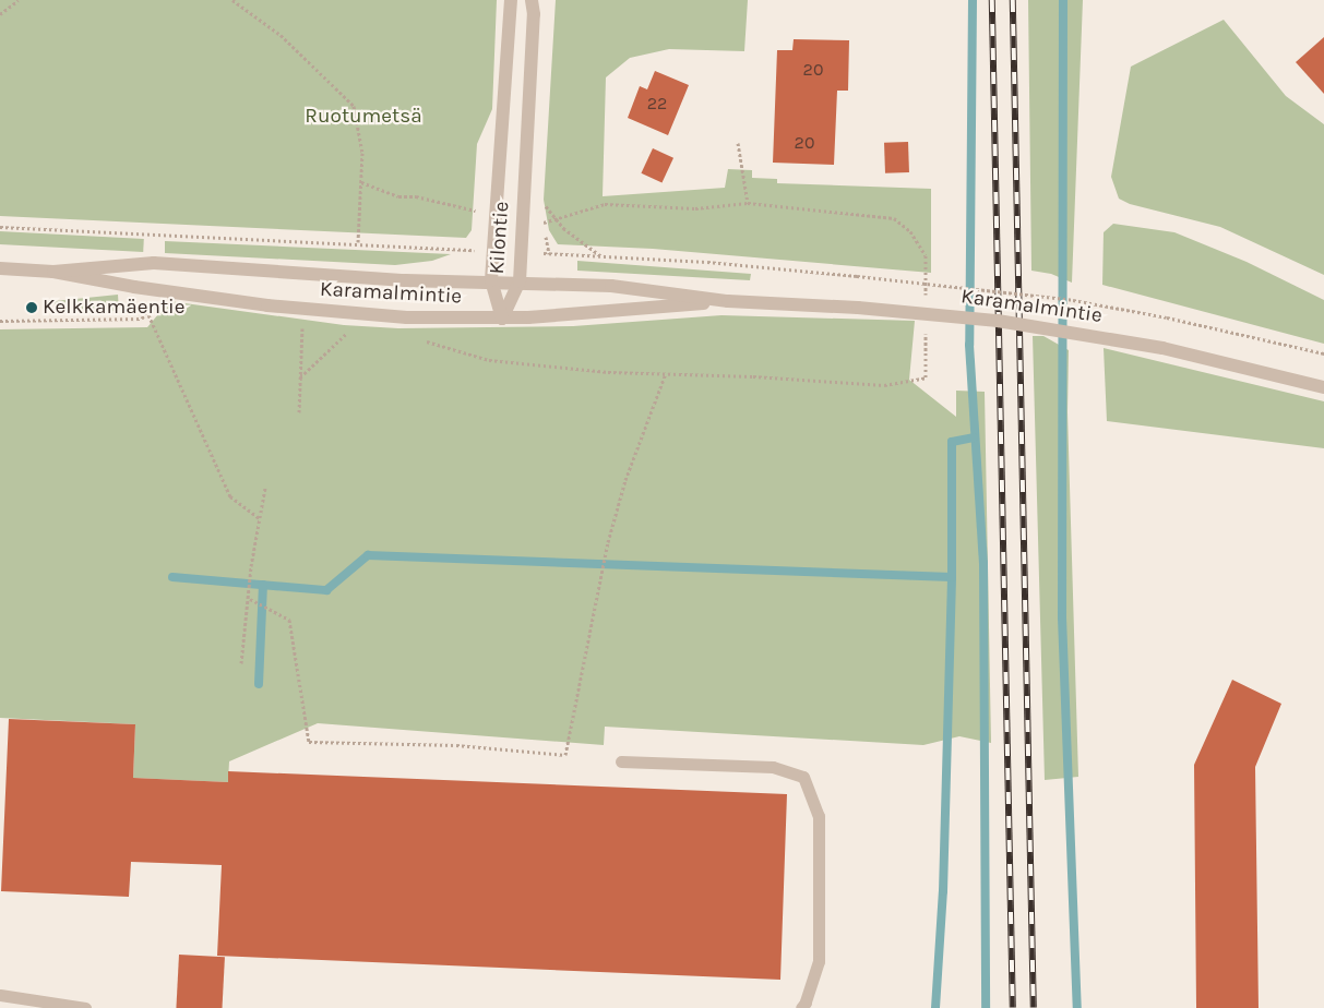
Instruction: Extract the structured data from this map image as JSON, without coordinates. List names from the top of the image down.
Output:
{
  "streets": {
    "street": ["Kilontie", "Karamalmintie"]
  },
  "crossings": [
    ["Kilontie", "Karamalmintie"]
  ],
  "parks": ["Ruotumetsä"],
  "places": ["Kelkkamäentie"],
  "house_numbers": ["20", "22", "20"]
}
